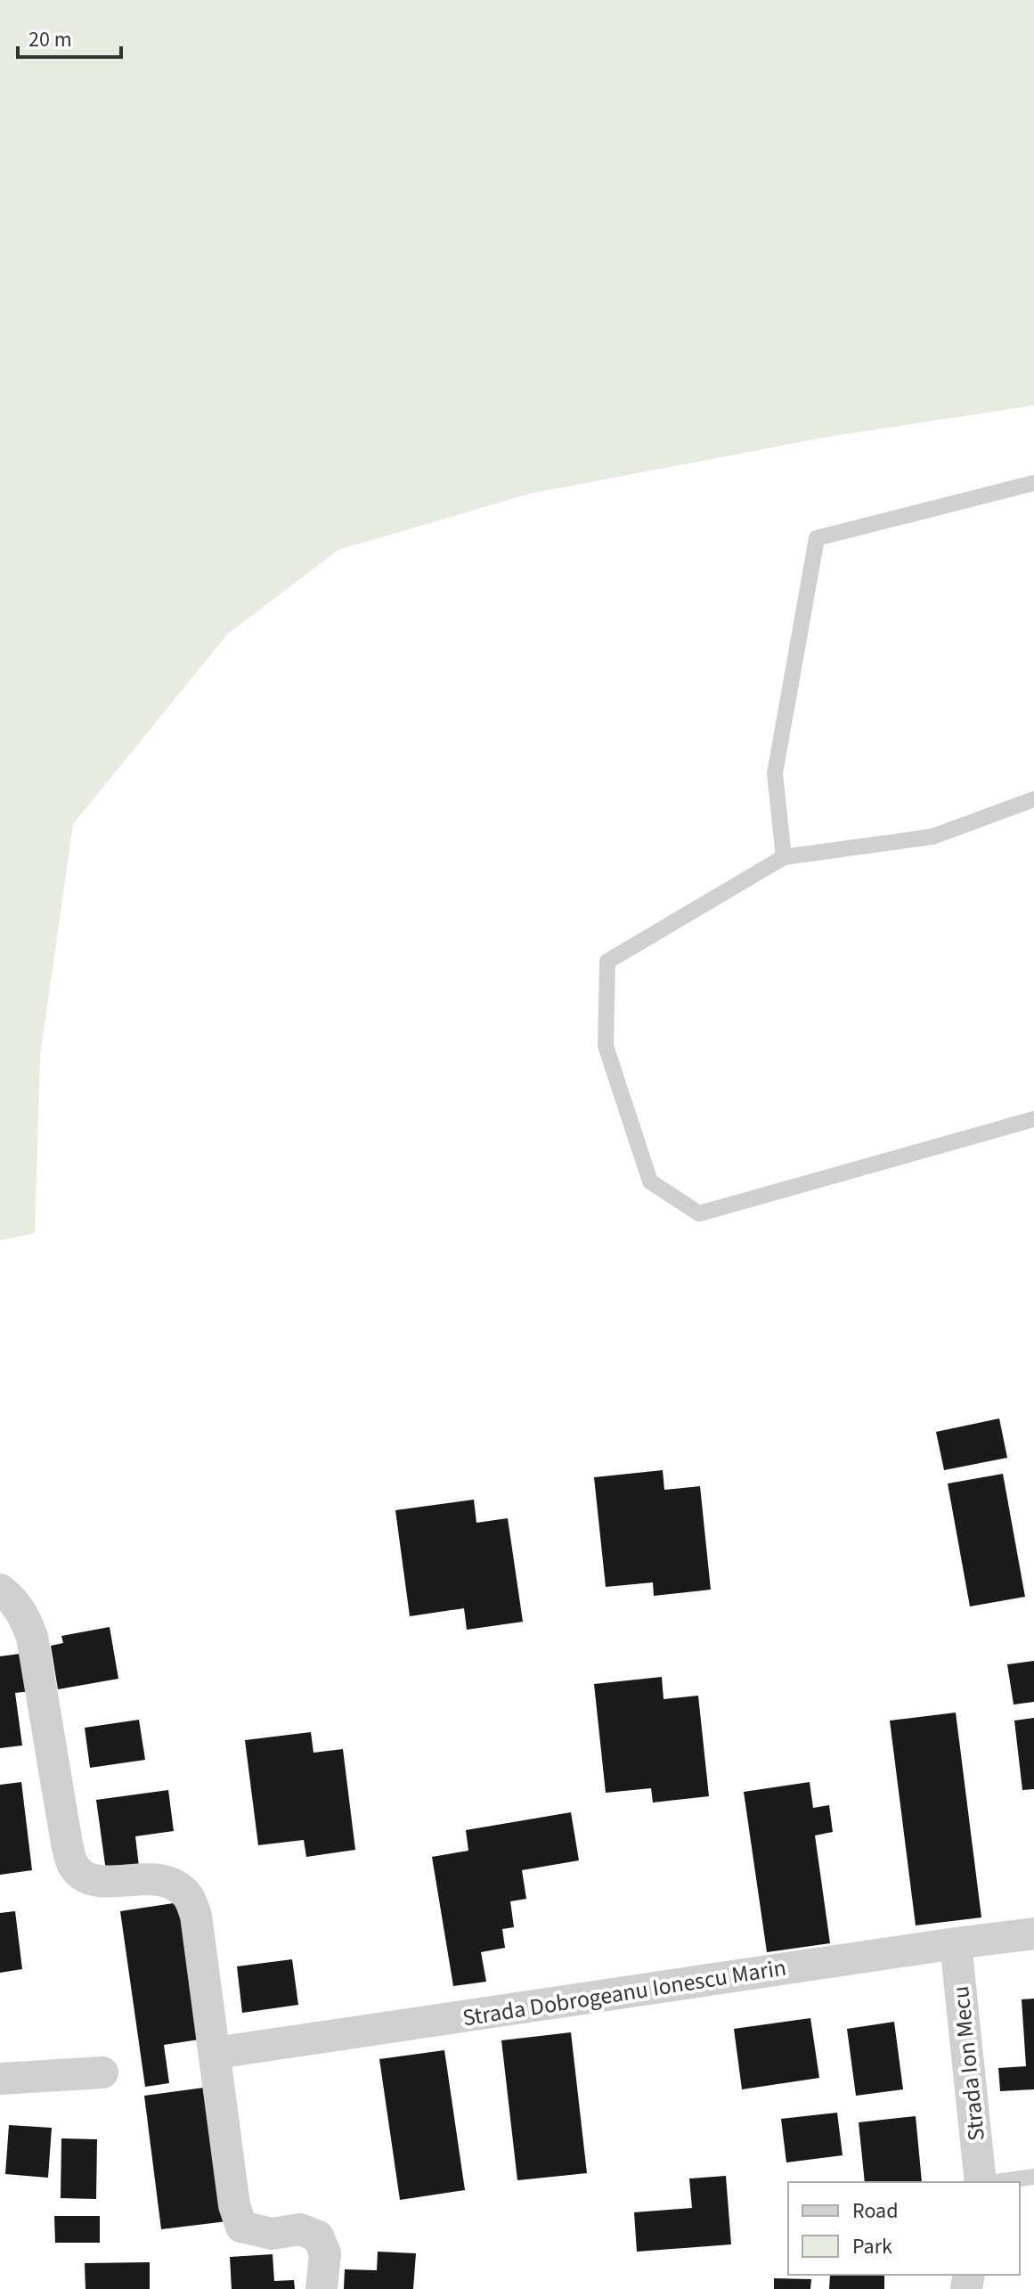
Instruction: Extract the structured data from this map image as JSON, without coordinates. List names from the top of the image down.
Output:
{
  "streets": {
    "street": ["Strada Dobrogeanu Ionescu Marin", "Strada Ion Mecu"]
  },
  "crossings": [
    ["Strada Dobrogeanu Ionescu Marin", "Strada Ion Mecu"]
  ],
  "legend": ["Road", "Park"],
  "scale_bar": "20 m"
}
